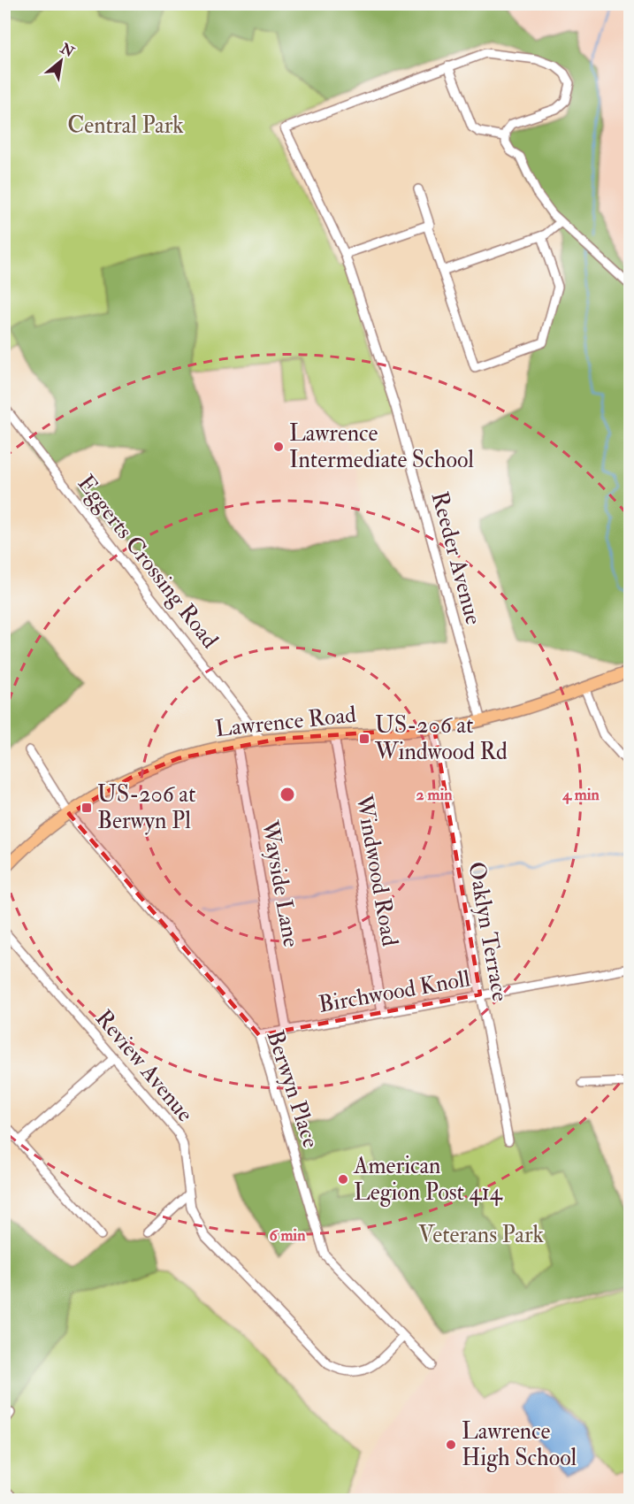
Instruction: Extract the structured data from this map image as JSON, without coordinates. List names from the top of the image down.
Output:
{
  "streets": {
    "main road": ["Lawrence Road"],
    "street": [
      "Reeder Avenue",
      "Eggerts Crossing Road",
      "Windwood Road",
      "Wayside Lane",
      "Oaklyn Terrace",
      "Birchwood Knoll",
      "Review Avenue",
      "Berwyn Place"
    ]
  },
  "crossings": [
    ["Reeder Avenue", "Lawrence Road"],
    ["Eggerts Crossing Road", "Lawrence Road"],
    ["Lawrence Road", "Windwood Road"],
    ["Lawrence Road", "Wayside Lane"],
    ["Lawrence Road", "Oaklyn Terrace"],
    ["Lawrence Road", "Berwyn Place"],
    ["Windwood Road", "Birchwood Knoll"],
    ["Wayside Lane", "Birchwood Knoll"],
    ["Oaklyn Terrace", "Birchwood Knoll"],
    ["Birchwood Knoll", "Berwyn Place"],
    ["Review Avenue", "Berwyn Place"]
  ],
  "parks": ["Central Park", "Veterans Park"],
  "places": {
    "other": ["Lawrence Intermediate School", "American Legion Post 414", "Lawrence High School"],
    "transit": ["US-206 at Windwood Rd", "US-206 at Berwyn Pl"]
  },
  "north": "top right",
  "rings": ["2 min", "4 min", "6 min"]
}
